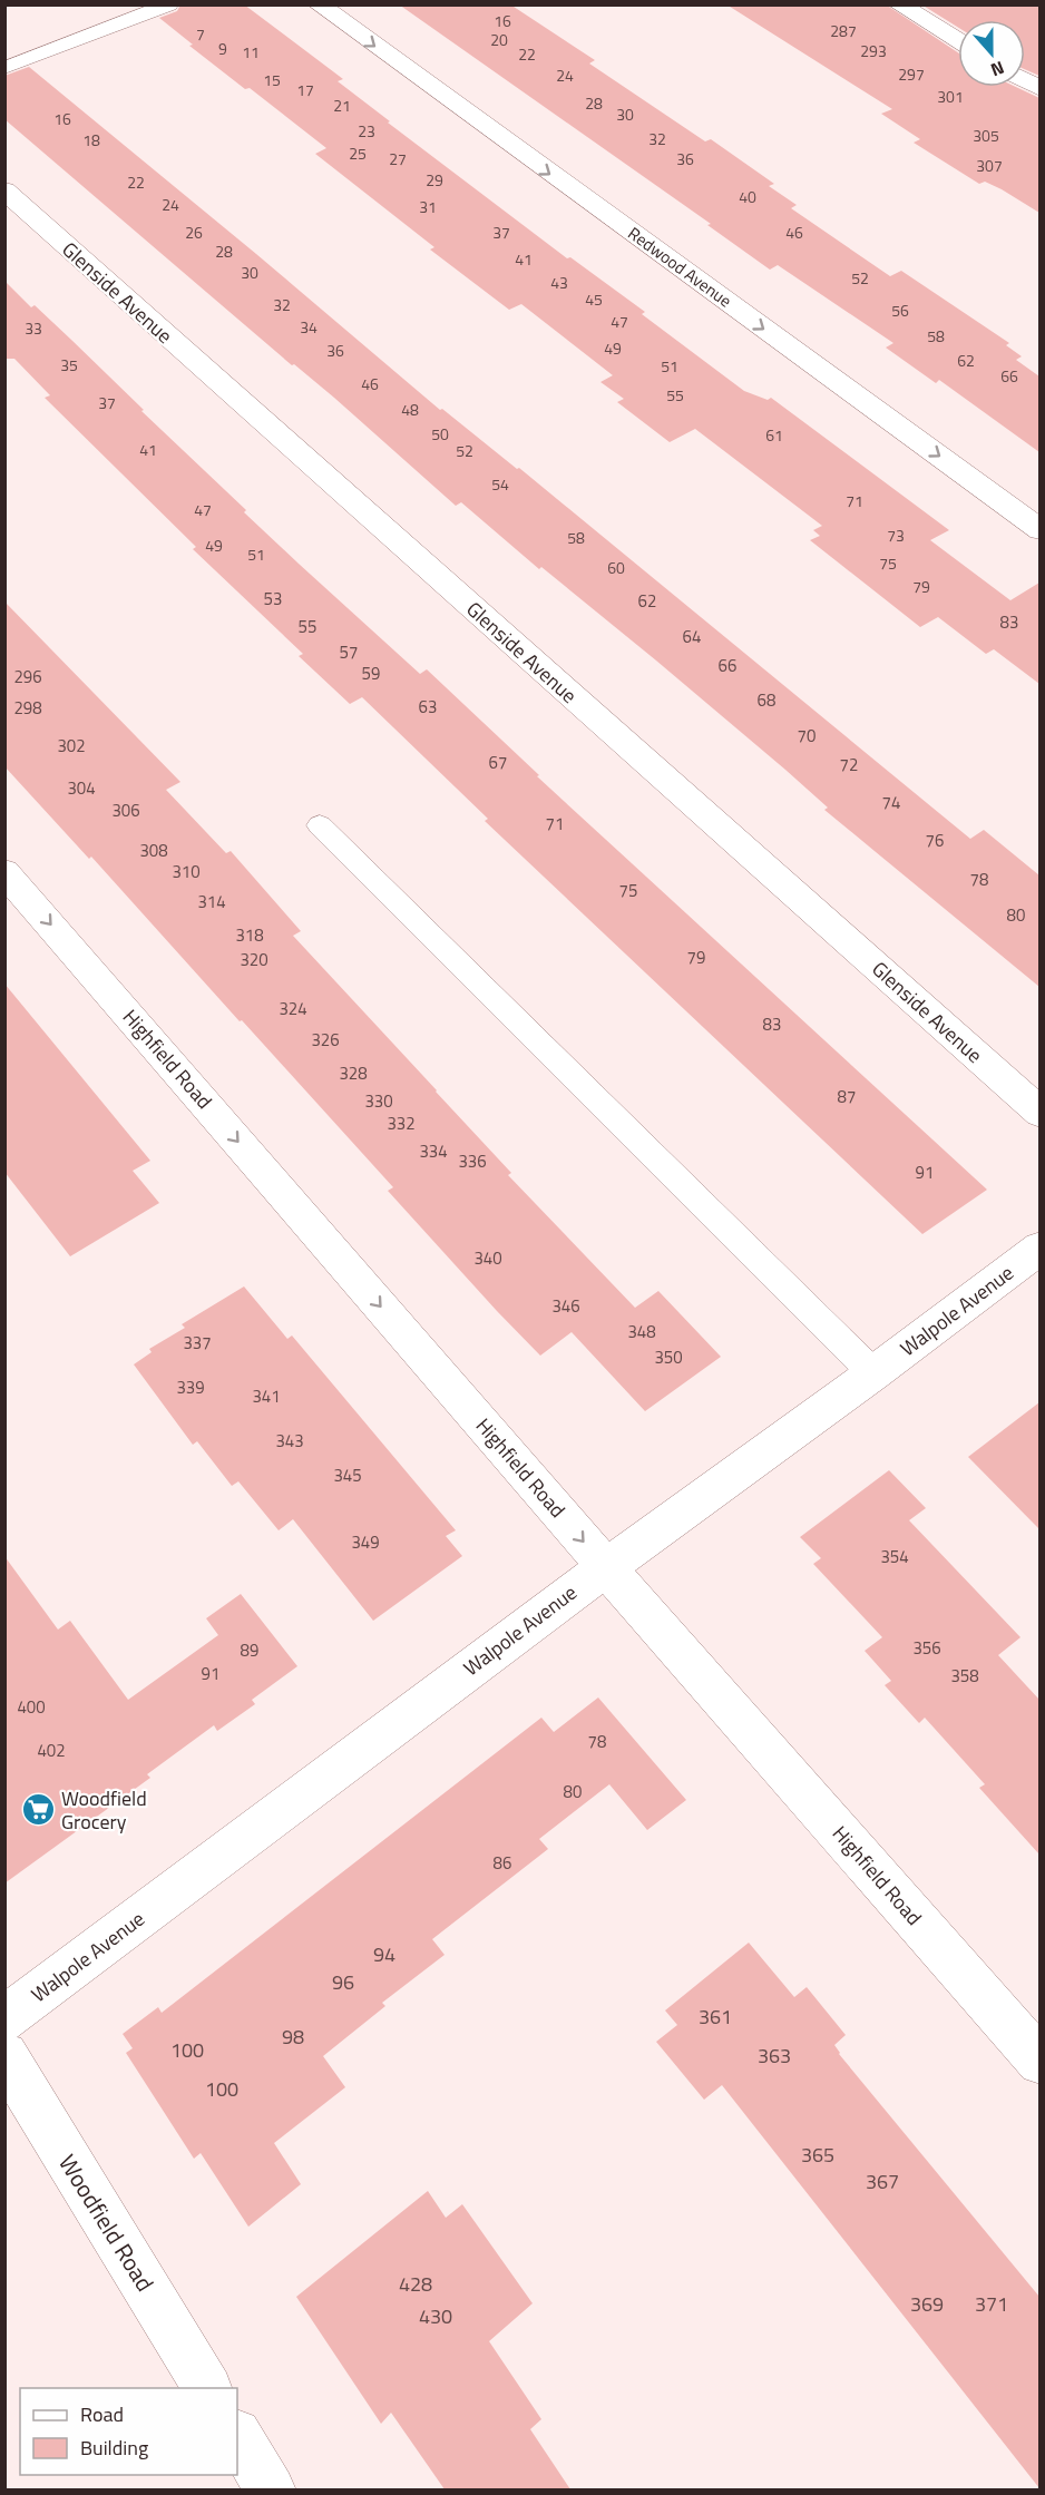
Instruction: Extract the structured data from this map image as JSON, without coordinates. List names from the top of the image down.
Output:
{
  "streets": {
    "street": [
      "Redwood Avenue",
      "Glenside Avenue",
      "Highfield Road",
      "Walpole Avenue",
      "Woodfield Road"
    ]
  },
  "crossings": [
    ["Highfield Road", "Walpole Avenue"]
  ],
  "one_way": ["Redwood Avenue", "Highfield Road"],
  "places": {
    "supermarket": ["Woodfield Grocery"]
  },
  "house_numbers": [
    "16",
    "287",
    "7",
    "20",
    "9",
    "293",
    "11",
    "22",
    "297",
    "24",
    "15",
    "17",
    "301",
    "28",
    "21",
    "30",
    "16",
    "23",
    "305",
    "32",
    "18",
    "25",
    "27",
    "36",
    "307",
    "29",
    "22",
    "40",
    "24",
    "31",
    "26",
    "37",
    "46",
    "28",
    "41",
    "30",
    "52",
    "43",
    "45",
    "32",
    "56",
    "47",
    "34",
    "33",
    "58",
    "49",
    "36",
    "62",
    "35",
    "51",
    "66",
    "46",
    "55",
    "37",
    "48",
    "50",
    "61",
    "41",
    "52",
    "54",
    "71",
    "47",
    "73",
    "58",
    "49",
    "51",
    "75",
    "60",
    "79",
    "53",
    "62",
    "83",
    "55",
    "64",
    "57",
    "66",
    "59",
    "296",
    "68",
    "63",
    "298",
    "70",
    "302",
    "67",
    "72",
    "304",
    "74",
    "306",
    "71",
    "76",
    "308",
    "310",
    "78",
    "75",
    "314",
    "80",
    "318",
    "79",
    "320",
    "324",
    "83",
    "326",
    "328",
    "87",
    "330",
    "332",
    "334",
    "336",
    "91",
    "340",
    "346",
    "348",
    "337",
    "350",
    "339",
    "341",
    "343",
    "345",
    "349",
    "354",
    "356",
    "89",
    "91",
    "358",
    "400",
    "78",
    "402",
    "80",
    "86",
    "94",
    "96",
    "361",
    "98",
    "100",
    "363",
    "100",
    "365",
    "367",
    "428",
    "369",
    "371",
    "430"
  ],
  "legend": ["Road", "Building"],
  "north": "bottom"
}
